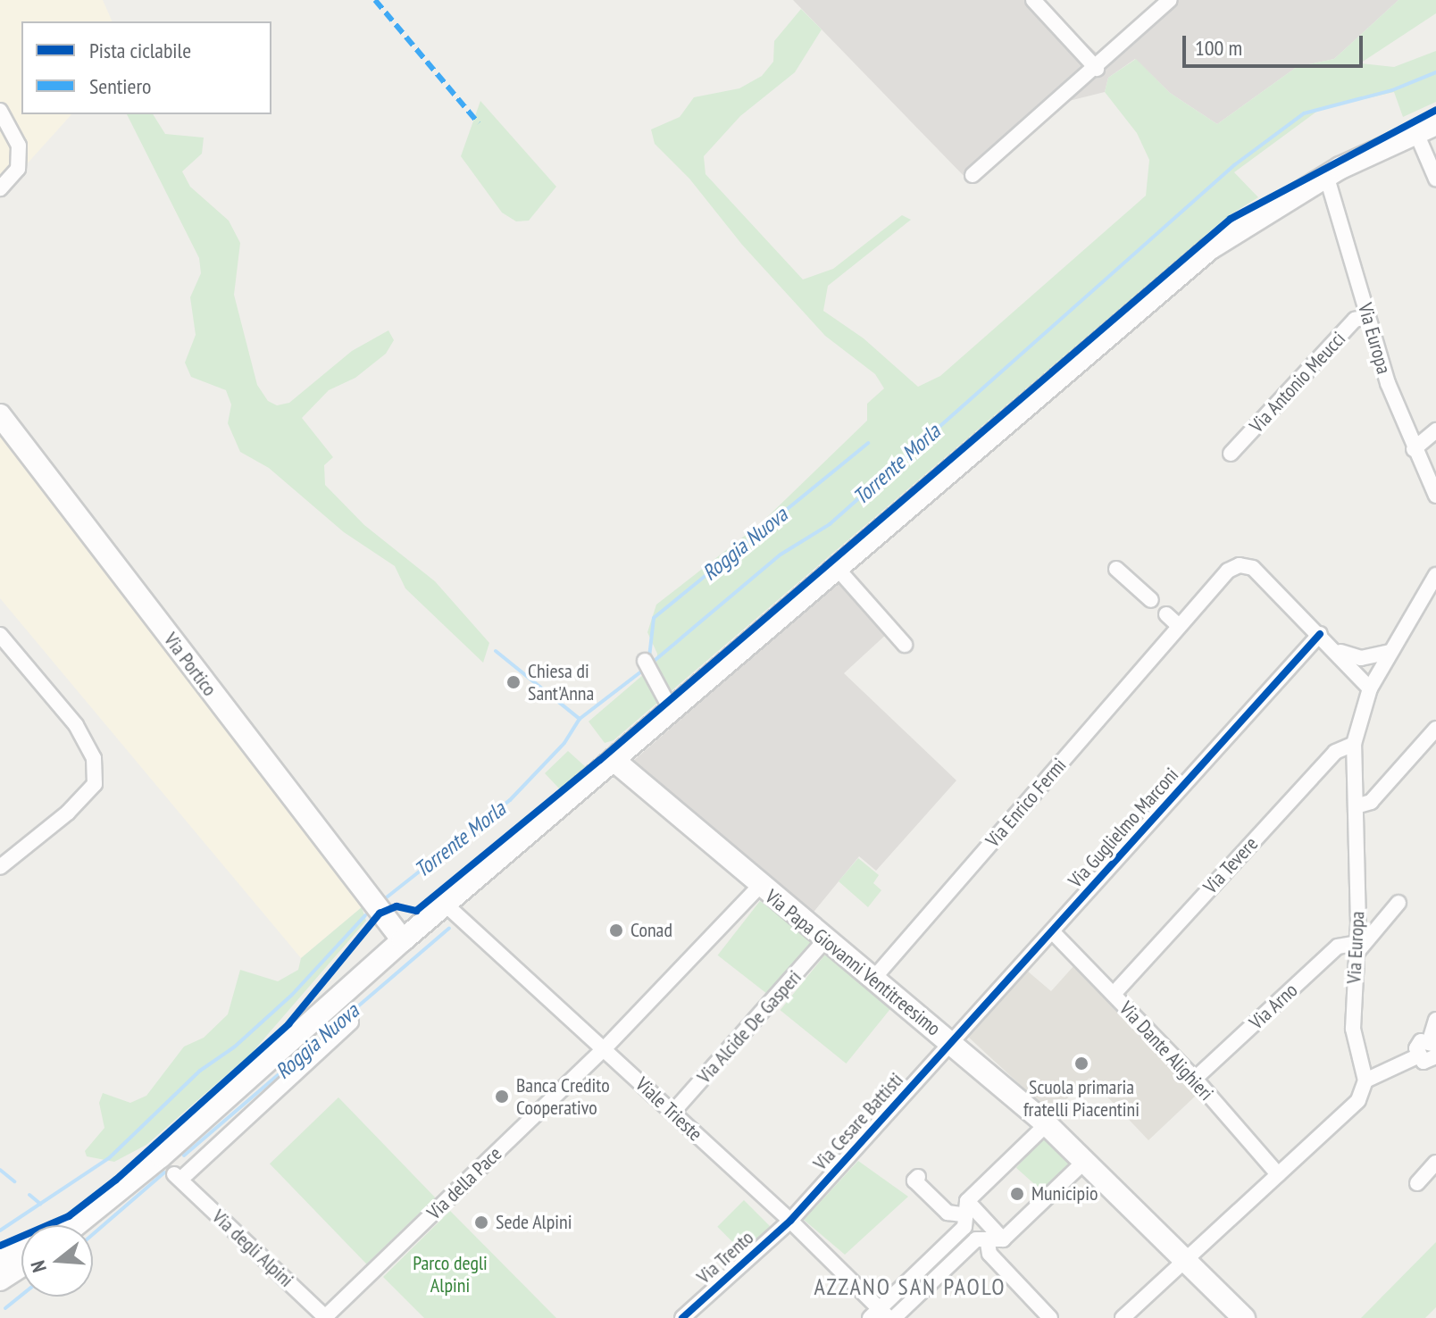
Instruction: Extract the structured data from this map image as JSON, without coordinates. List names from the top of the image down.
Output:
{
  "streets": {
    "main road": ["Via Portico", "Via Papa Giovanni Ventitreesimo"],
    "street": [
      "Via Europa",
      "Via Antonio Meucci",
      "Via Enrico Fermi",
      "Via Guglielmo Marconi",
      "Via Tevere",
      "Via Arno",
      "Via Alcide De Gasperi",
      "Via Dante Alighieri",
      "Viale Trieste",
      "Via Cesare Battisti",
      "Via della Pace",
      "Via degli Alpini",
      "Via Trento"
    ]
  },
  "crossings": [
    ["Via Europa", "Via Antonio Meucci"],
    ["Via Europa", "Via Enrico Fermi"],
    ["Via Europa", "Via Tevere"],
    ["Via Europa", "Via Arno"],
    ["Via Enrico Fermi", "Via Guglielmo Marconi"],
    ["Via Enrico Fermi", "Via Papa Giovanni Ventitreesimo"],
    ["Via Guglielmo Marconi", "Via Papa Giovanni Ventitreesimo"],
    ["Via Guglielmo Marconi", "Via Dante Alighieri"],
    ["Via Guglielmo Marconi", "Via Cesare Battisti"],
    ["Via Tevere", "Via Dante Alighieri"],
    ["Via Papa Giovanni Ventitreesimo", "Via Alcide De Gasperi"],
    ["Via Papa Giovanni Ventitreesimo", "Via Cesare Battisti"],
    ["Via Papa Giovanni Ventitreesimo", "Via della Pace"],
    ["Via Arno", "Via Dante Alighieri"],
    ["Via Alcide De Gasperi", "Viale Trieste"],
    ["Viale Trieste", "Via Cesare Battisti"],
    ["Viale Trieste", "Via della Pace"],
    ["Viale Trieste", "Via Trento"],
    ["Via Cesare Battisti", "Via Trento"],
    ["Via della Pace", "Via degli Alpini"]
  ],
  "districts": ["AZZANO SAN PAOLO"],
  "water": ["Torrente Morla", "Roggia Nuova"],
  "parks": ["Parco degli Alpini"],
  "places": [
    "Chiesa di Sant'Anna",
    "Conad",
    "Scuola primaria fratelli Piacentini",
    "Banca Credito Cooperativo",
    "Municipio",
    "Sede Alpini"
  ],
  "legend": ["Pista ciclabile", "Sentiero"],
  "scale_bar": "100 m",
  "north": "left"
}
